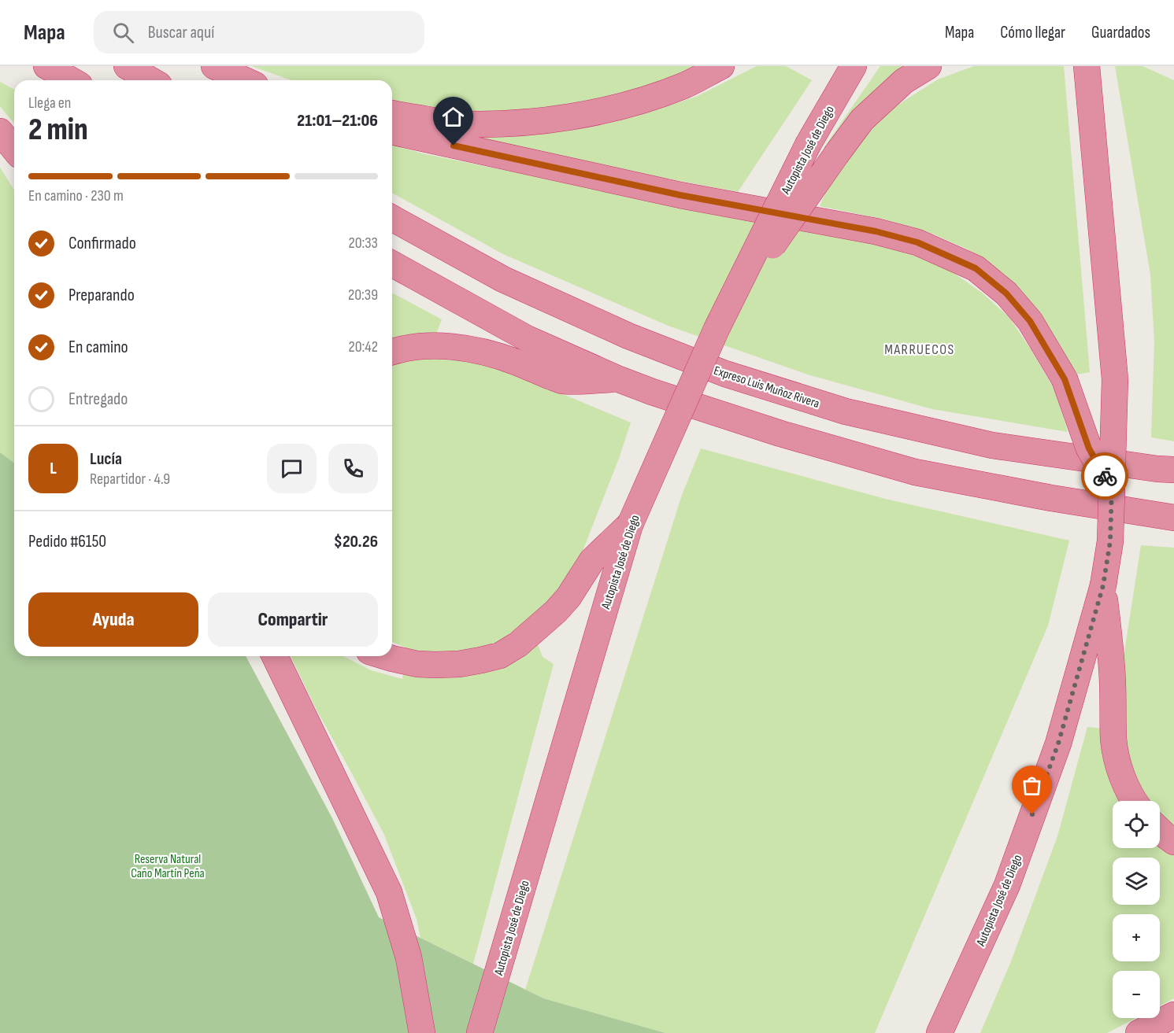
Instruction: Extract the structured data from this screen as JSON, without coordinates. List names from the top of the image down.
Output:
{
  "streets": {
    "highway": ["Autopista José de Diego", "Expreso Luis Muñoz Rivera"]
  },
  "districts": ["MARRUECOS"],
  "parks": ["Reserva Natural Caño Martín Peña"],
  "page": {
    "header": "Mapa",
    "search": "Buscar aquí",
    "nav": ["Mapa", "Cómo llegar", "Guardados"],
    "heading": ["2 min", "Llega en", "21:01–21:06"],
    "panel": [
      "Lucía",
      "Repartidor · 4.9",
      "Pedido #6150",
      "$20.26"
    ],
    "bar": "En camino · 230 m",
    "list": [
      ["Confirmado", "20:33"],
      ["Preparando", "20:39"],
      ["En camino", "20:42"],
      "Entregado"
    ],
    "round": "L",
    "buttons": ["Ayuda", "Compartir"],
    "map_buttons": ["+", "−"]
  }
}
